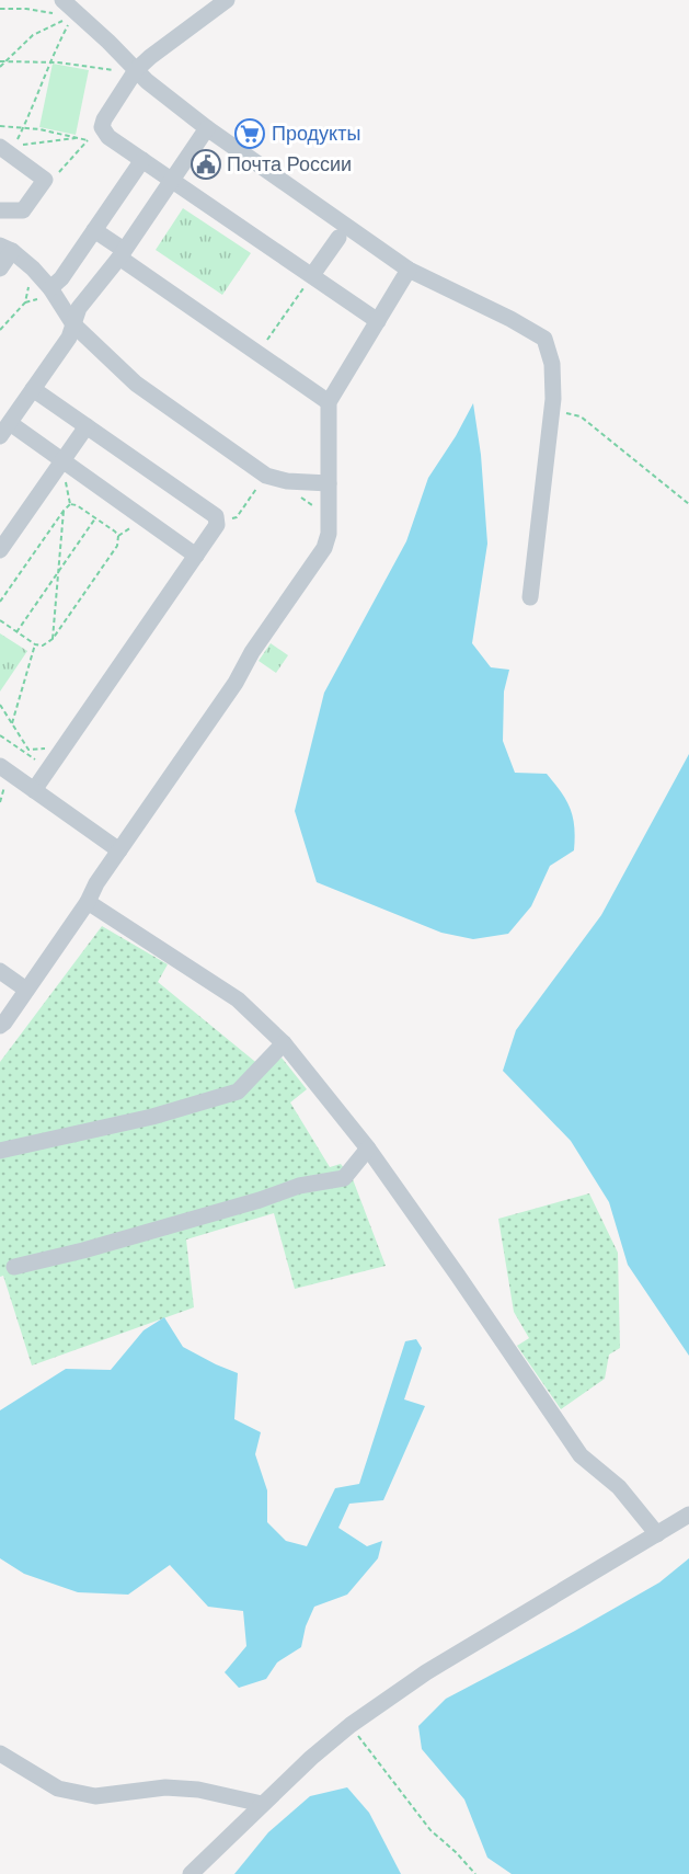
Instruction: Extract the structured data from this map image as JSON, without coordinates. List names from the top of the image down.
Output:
{
  "places": {
    "supermarket": ["Продукты"],
    "public building": ["Почта России"]
  }
}
